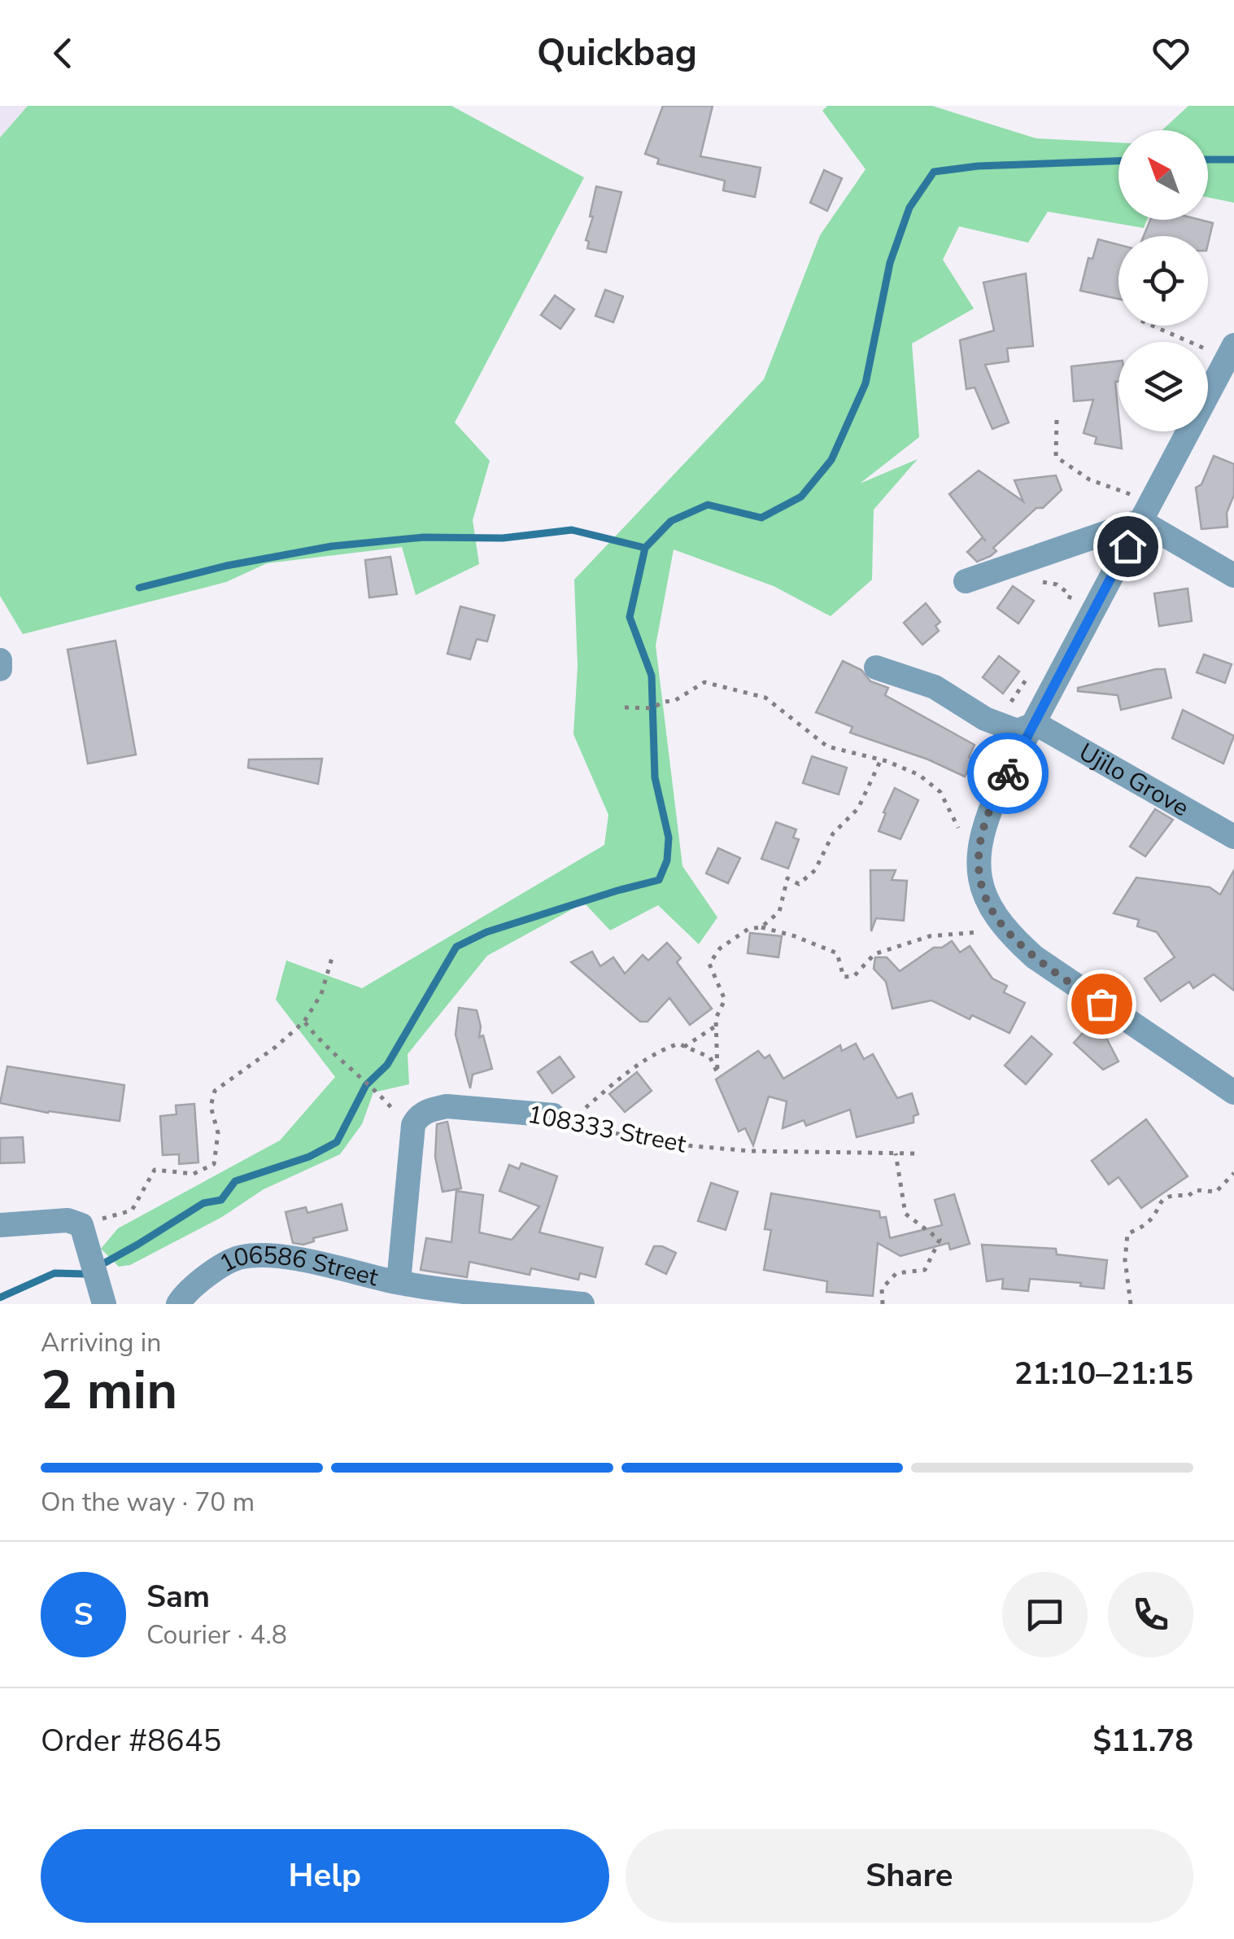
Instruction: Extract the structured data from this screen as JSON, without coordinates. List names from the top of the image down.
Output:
{
  "streets": {
    "street": ["Ujilo Grove", "108333 Street", "106586 Street"]
  },
  "north": "top left",
  "page": {
    "header": "Quickbag",
    "heading": ["2 min", "Arriving in", "21:10–21:15"],
    "panel": [
      "Sam",
      "Courier · 4.8",
      "Order #8645",
      "$11.78"
    ],
    "bar": "On the way · 70 m",
    "round": "S",
    "buttons": ["Help", "Share"]
  }
}
